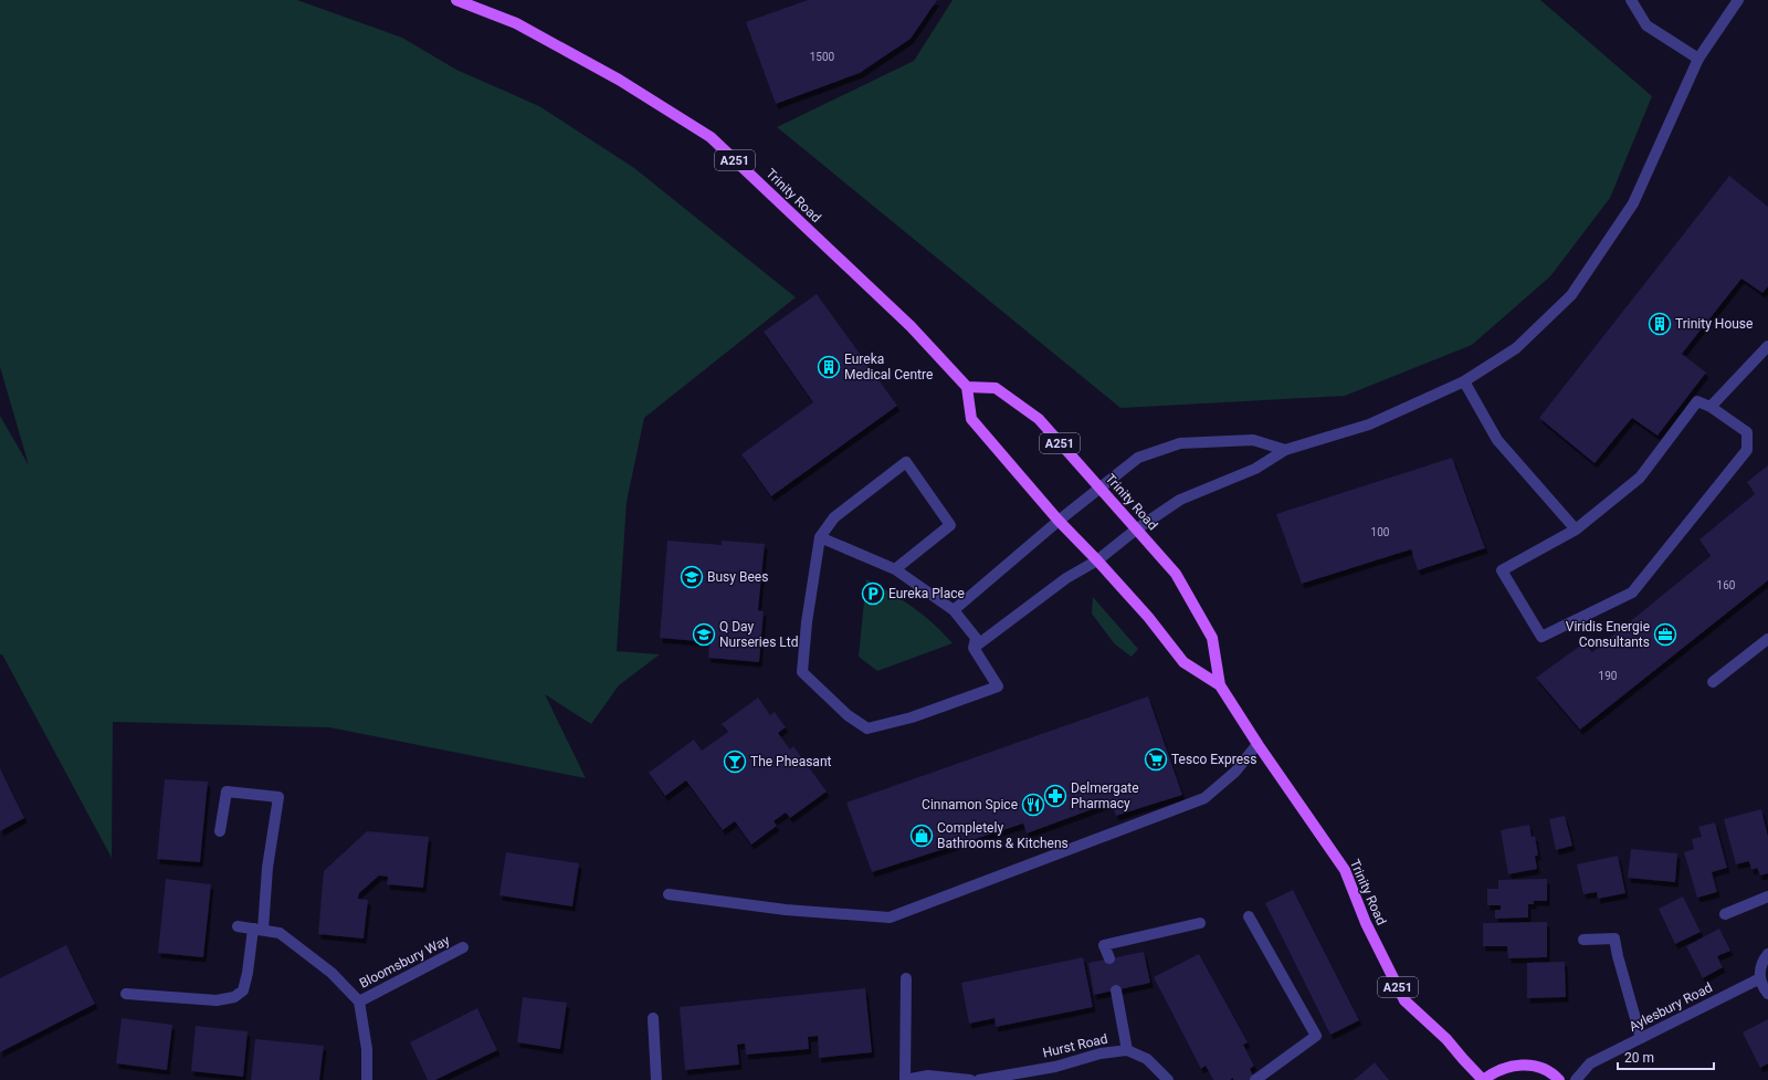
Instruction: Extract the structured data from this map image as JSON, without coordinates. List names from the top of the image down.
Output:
{
  "streets": {
    "main road": ["A251", "Trinity Road"],
    "street": ["Bloomsbury Way", "Aylesbury Road", "Hurst Road"]
  },
  "places": {
    "building": ["Trinity House", "Eureka Medical Centre"],
    "school or university": ["Busy Bees", "Q Day Nurseries Ltd"],
    "parking": ["Eureka Place"],
    "office": ["Viridis Energie Consultants"],
    "supermarket": ["Tesco Express"],
    "bar": ["The Pheasant"],
    "pharmacy": ["Delmergate Pharmacy"],
    "restaurant": ["Cinnamon Spice"],
    "shop": ["Completely Bathrooms & Kitchens"]
  },
  "house_numbers": [
    "1500",
    "100",
    "160",
    "190"
  ],
  "scale_bar": "20 m"
}
